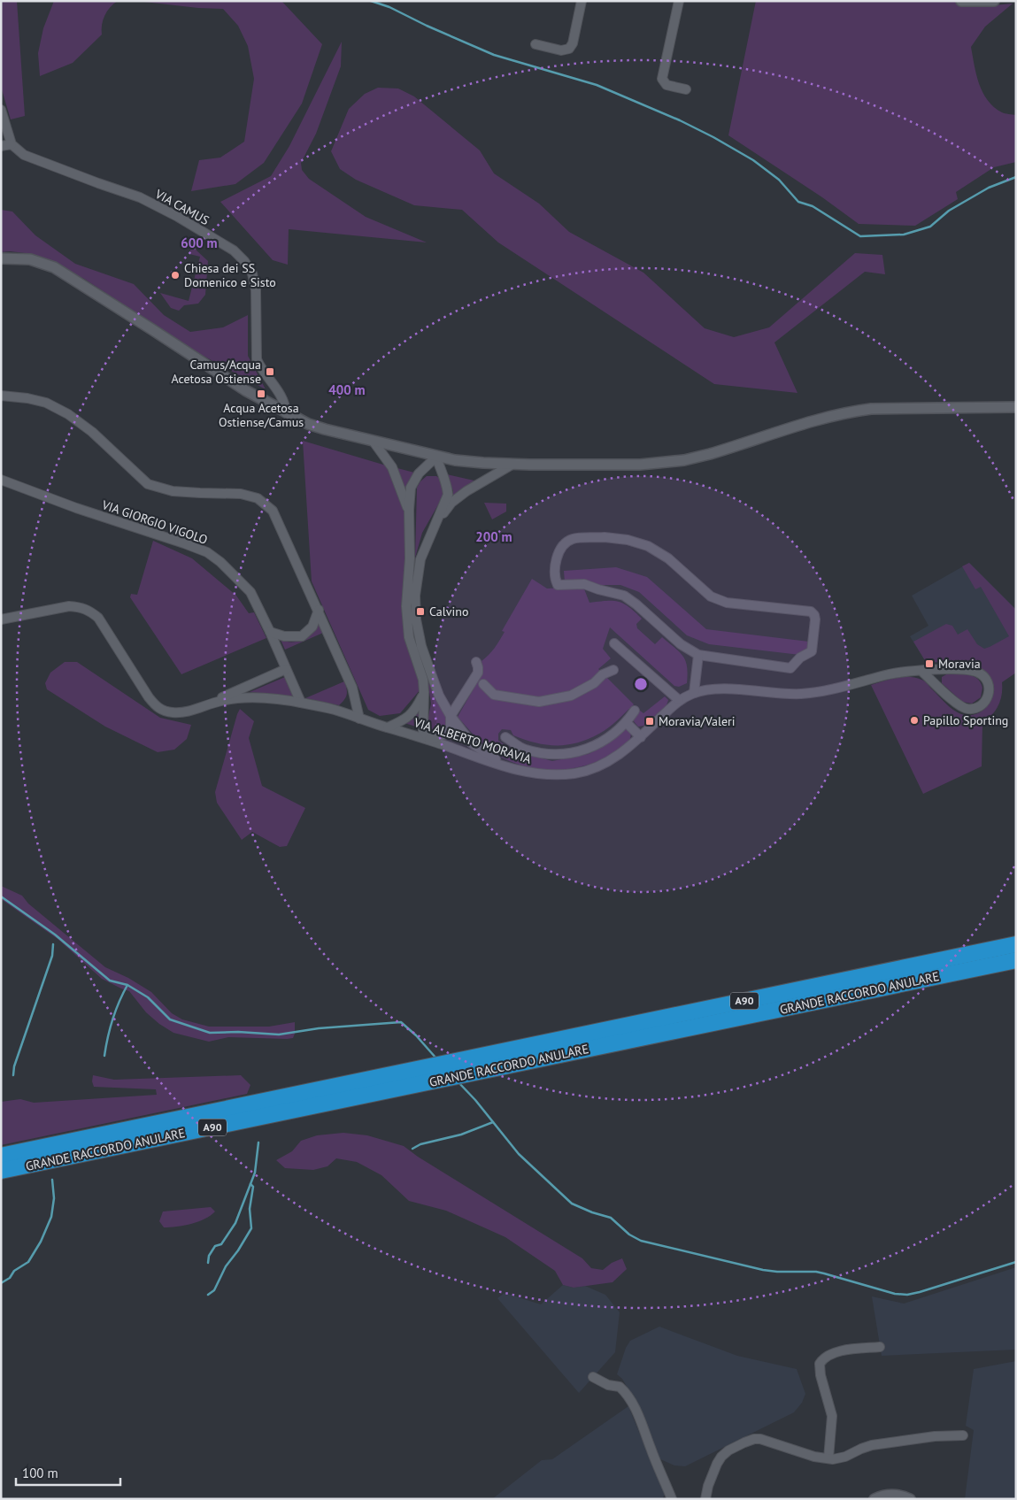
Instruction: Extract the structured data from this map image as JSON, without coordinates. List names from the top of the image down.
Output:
{
  "streets": {
    "highway": ["GRANDE RACCORDO ANULARE", "A90"],
    "street": ["VIA CAMUS", "VIA GIORGIO VIGOLO", "VIA ALBERTO MORAVIA"]
  },
  "crossings": [
    ["VIA GIORGIO VIGOLO", "VIA ALBERTO MORAVIA"]
  ],
  "places": {
    "other": ["Chiesa dei SS Domenico e Sisto", "Papillo Sporting"],
    "transit": [
      "Camus/Acqua Acetosa Ostiense",
      "Acqua Acetosa Ostiense/Camus",
      "Calvino",
      "Moravia",
      "Moravia/Valeri"
    ]
  },
  "scale_bar": "100 m",
  "rings": ["600 m", "400 m", "200 m"]
}
